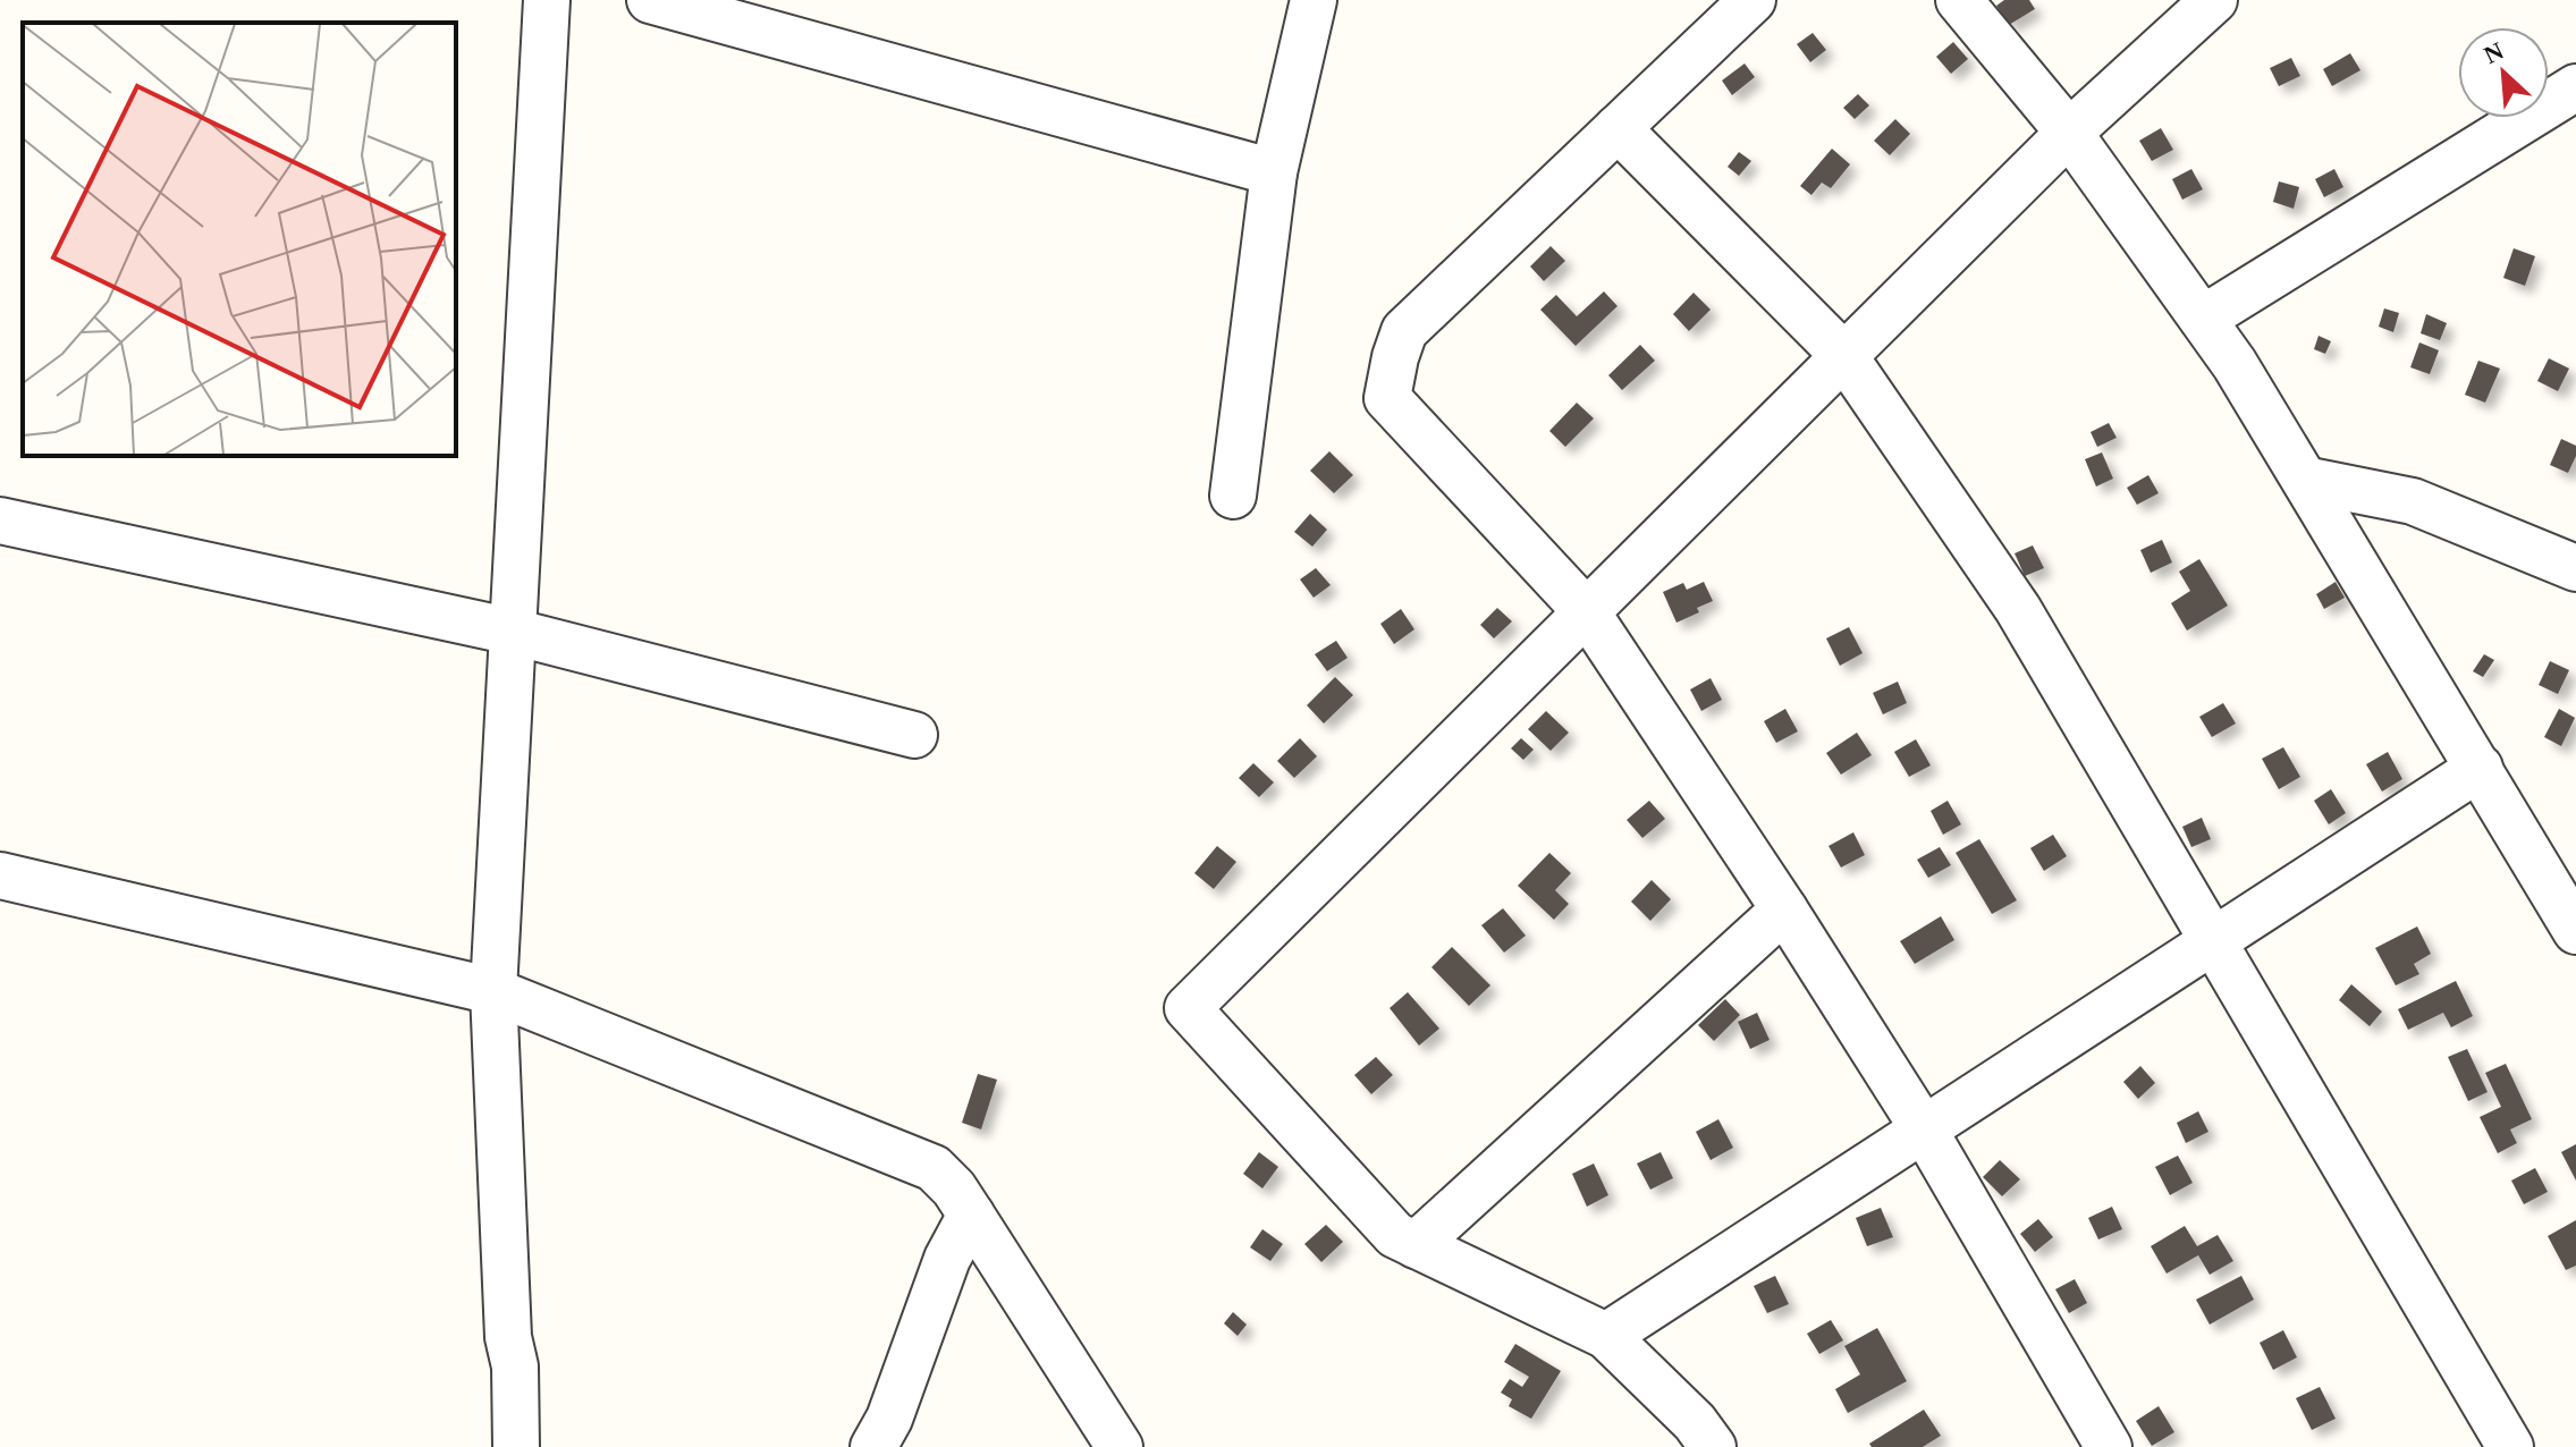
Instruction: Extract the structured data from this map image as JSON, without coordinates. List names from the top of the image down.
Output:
{
  "north": "top left"
}
